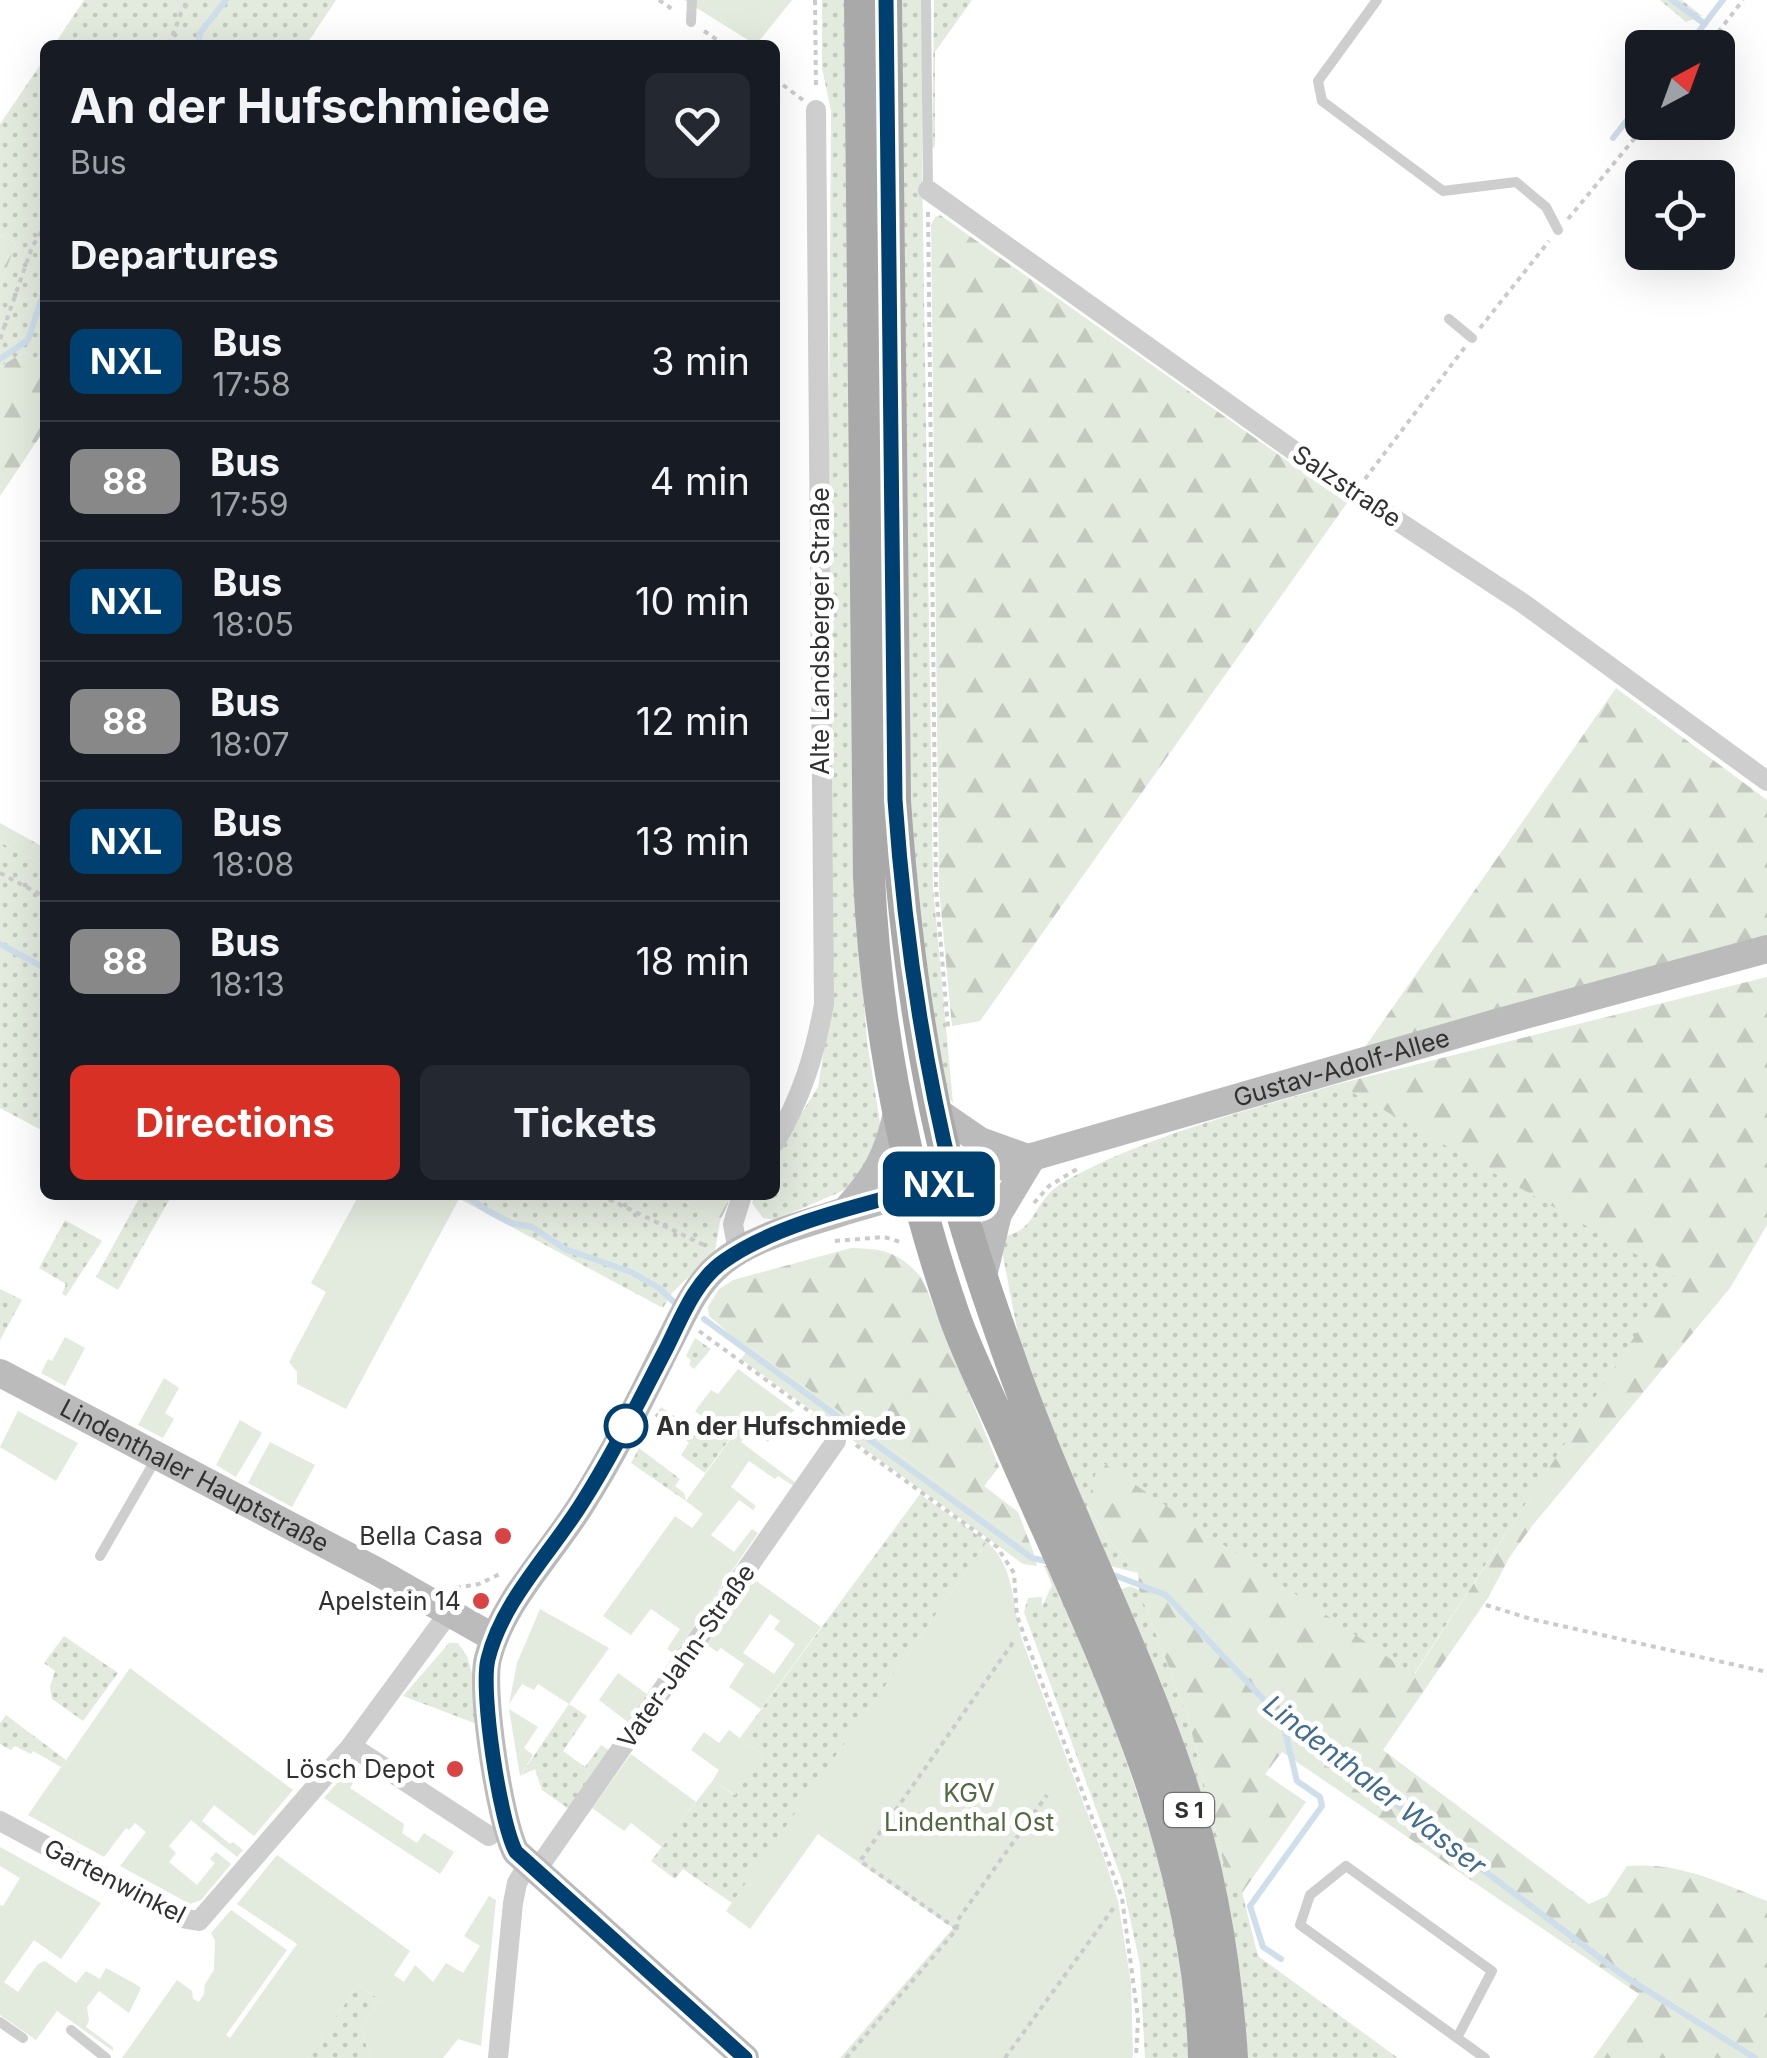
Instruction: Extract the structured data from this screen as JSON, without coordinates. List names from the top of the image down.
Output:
{
  "streets": {
    "main road": ["S 1"],
    "street": [
      "Salzstraße",
      "Alte Landsberger Straße",
      "Gustav-Adolf-Allee",
      "Lindenthaler Hauptstraße",
      "Vater-Jahn-Straße",
      "Gartenwinkel"
    ]
  },
  "crossings": [
    ["Gustav-Adolf-Allee", "S 1"],
    ["Lindenthaler Hauptstraße", "Gartenwinkel"]
  ],
  "water": ["Lindenthaler Wasser"],
  "parks": ["KGV Lindenthal Ost"],
  "places": [
    "An der Hufschmiede",
    "Bella Casa",
    "Apelstein 14",
    "Lösch Depot"
  ],
  "lines": ["bus line NXL"],
  "north": "top right",
  "page": {
    "on_map": "NXL",
    "heading": [
      ["An der Hufschmiede", "Bus"],
      "Departures"
    ],
    "list": [
      {
        "mark": "NXL",
        "name": "Bus",
        "note": "17:58",
        "value": "3 min"
      },
      {
        "mark": "88",
        "name": "Bus",
        "note": "17:59",
        "value": "4 min"
      },
      {
        "mark": "NXL",
        "name": "Bus",
        "note": "18:05",
        "value": "10 min"
      },
      {
        "mark": "88",
        "name": "Bus",
        "note": "18:07",
        "value": "12 min"
      },
      {
        "mark": "NXL",
        "name": "Bus",
        "note": "18:08",
        "value": "13 min"
      },
      {
        "mark": "88",
        "name": "Bus",
        "note": "18:13",
        "value": "18 min"
      }
    ],
    "buttons": ["Directions", "Tickets"]
  }
}
